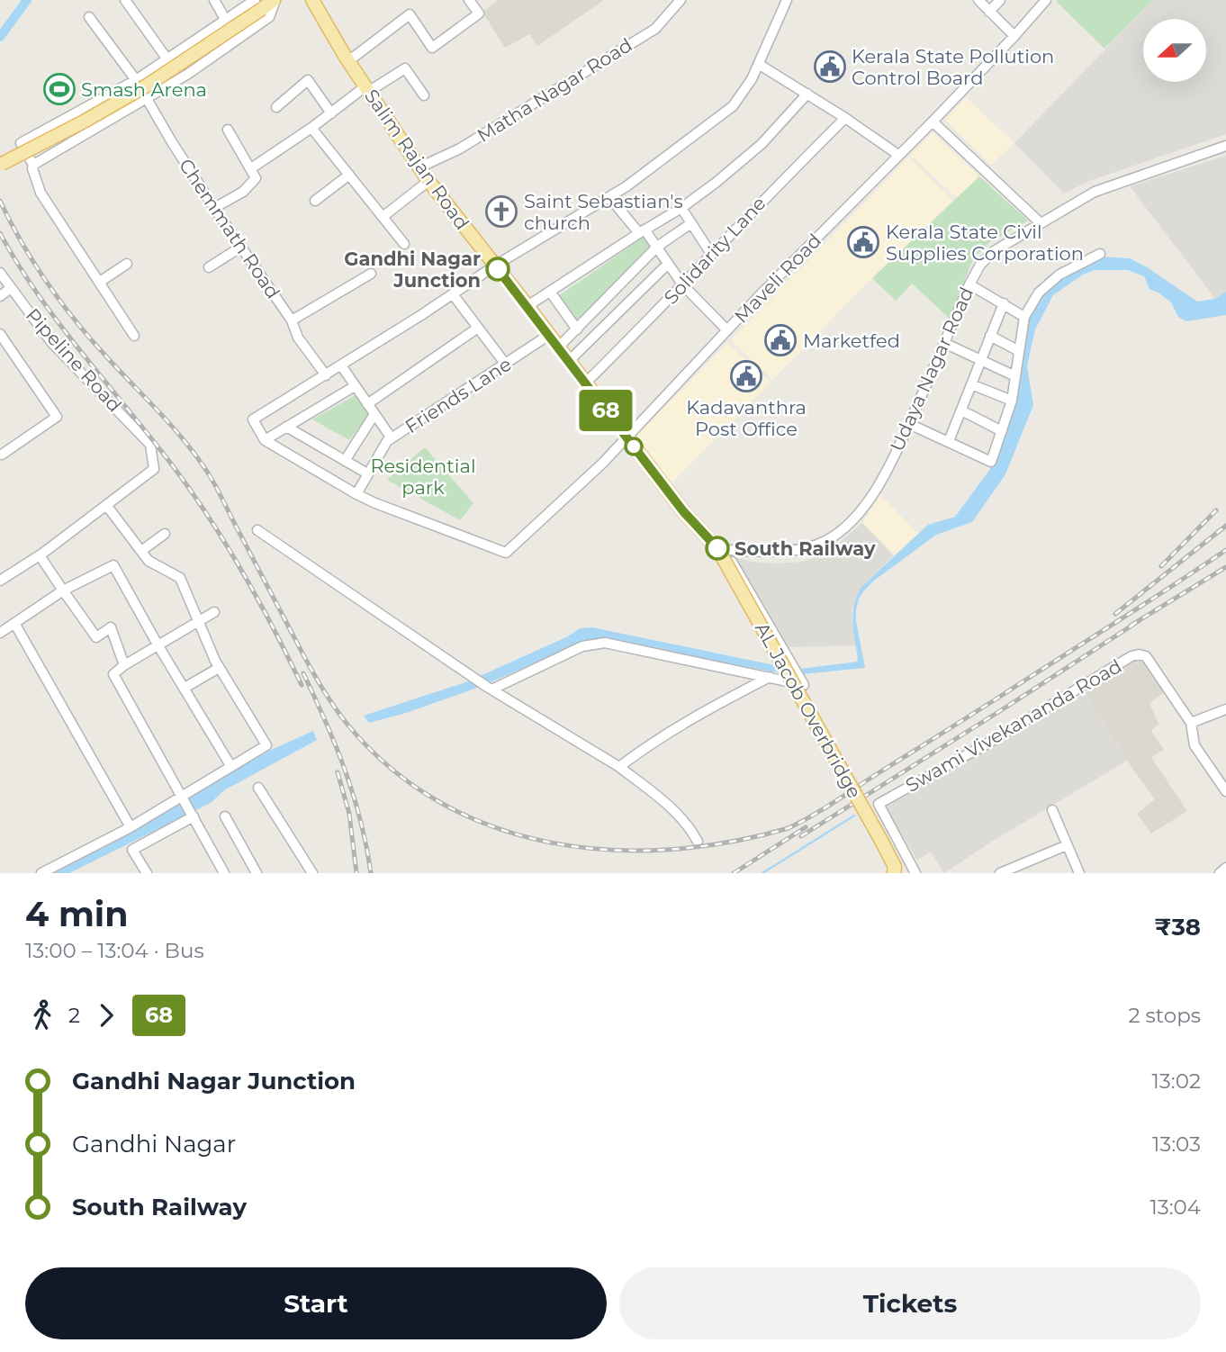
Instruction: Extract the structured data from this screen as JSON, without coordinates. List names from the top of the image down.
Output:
{
  "streets": {
    "main road": ["Salim Rajan Road", "AL Jacob Overbridge"],
    "street": [
      "Matha Nagar Road",
      "Chemmath Road",
      "Solidarity Lane",
      "Maveli Road",
      "Pipeline Road",
      "Udaya Nagar Road",
      "Friends Lane",
      "Swami Vivekananda Road"
    ]
  },
  "crossings": [
    ["Matha Nagar Road", "Salim Rajan Road"],
    ["Salim Rajan Road", "Solidarity Lane"],
    ["Salim Rajan Road", "Maveli Road"],
    ["Salim Rajan Road", "Udaya Nagar Road"],
    ["Salim Rajan Road", "Friends Lane"],
    ["Salim Rajan Road", "AL Jacob Overbridge"],
    ["Maveli Road", "Friends Lane"],
    ["Udaya Nagar Road", "AL Jacob Overbridge"]
  ],
  "parks": ["Residential park"],
  "places": {
    "public building": [
      "Kerala State Pollution Control Board",
      "Kerala State Civil Supplies Corporation",
      "Marketfed",
      "Kadavanthra Post Office"
    ],
    "sports": ["Smash Arena"],
    "church": ["Saint Sebastian's church"],
    "other": ["Gandhi Nagar Junction", "South Railway"]
  },
  "lines": ["bus line 68"],
  "north": "left",
  "page": {
    "on_map": "68",
    "heading": ["4 min", "13:00 – 13:04 · Bus", "₹38"],
    "legs": ["2", "68", "2 stops"],
    "list": [
      {
        "name": "Gandhi Nagar Junction",
        "value": "13:02"
      },
      {
        "name": "Gandhi Nagar",
        "value": "13:03"
      },
      {
        "name": "South Railway",
        "value": "13:04"
      }
    ],
    "buttons": ["Start", "Tickets"]
  }
}
